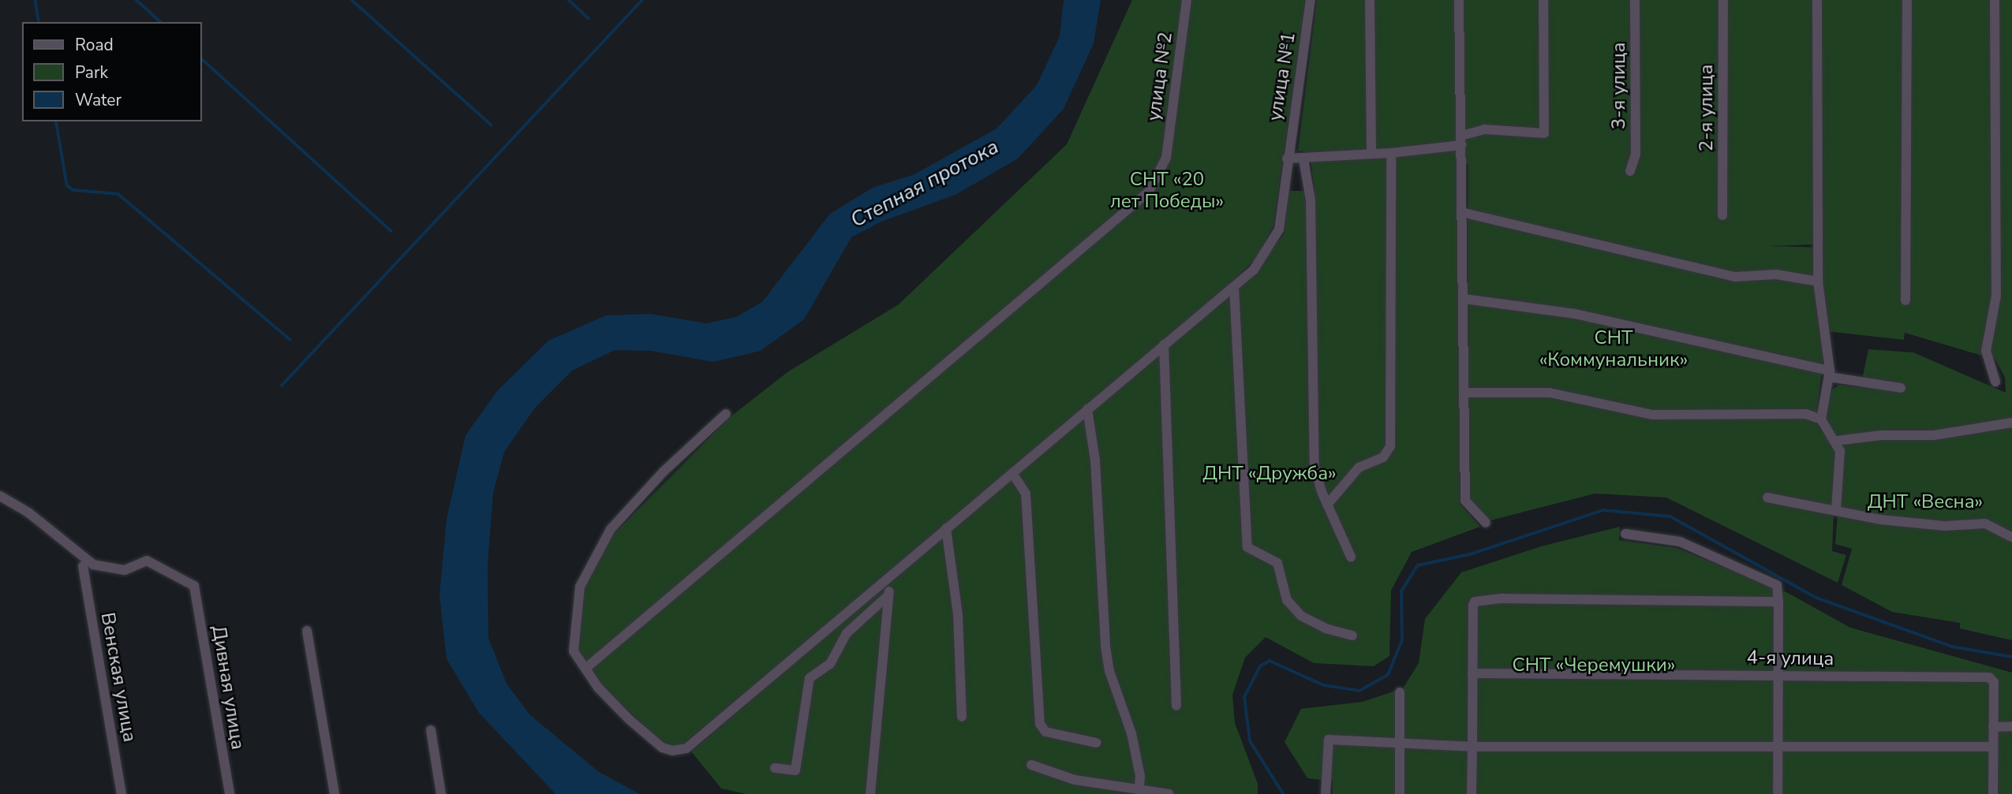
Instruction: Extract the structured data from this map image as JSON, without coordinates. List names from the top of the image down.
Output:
{
  "streets": {
    "street": [
      "улица №2",
      "улица №1",
      "3-я улица",
      "2-я улица",
      "4-я улица",
      "Венская улица",
      "Дивная улица"
    ]
  },
  "crossings": [
    ["улица №2", "улица №1"]
  ],
  "water": ["Степная протока"],
  "parks": [
    "СНТ «20 лет Победы»",
    "СНТ «Коммунальник»",
    "ДНТ «Дружба»",
    "ДНТ «Весна»",
    "СНТ «Черемушки»"
  ],
  "legend": ["Road", "Park", "Water"]
}
